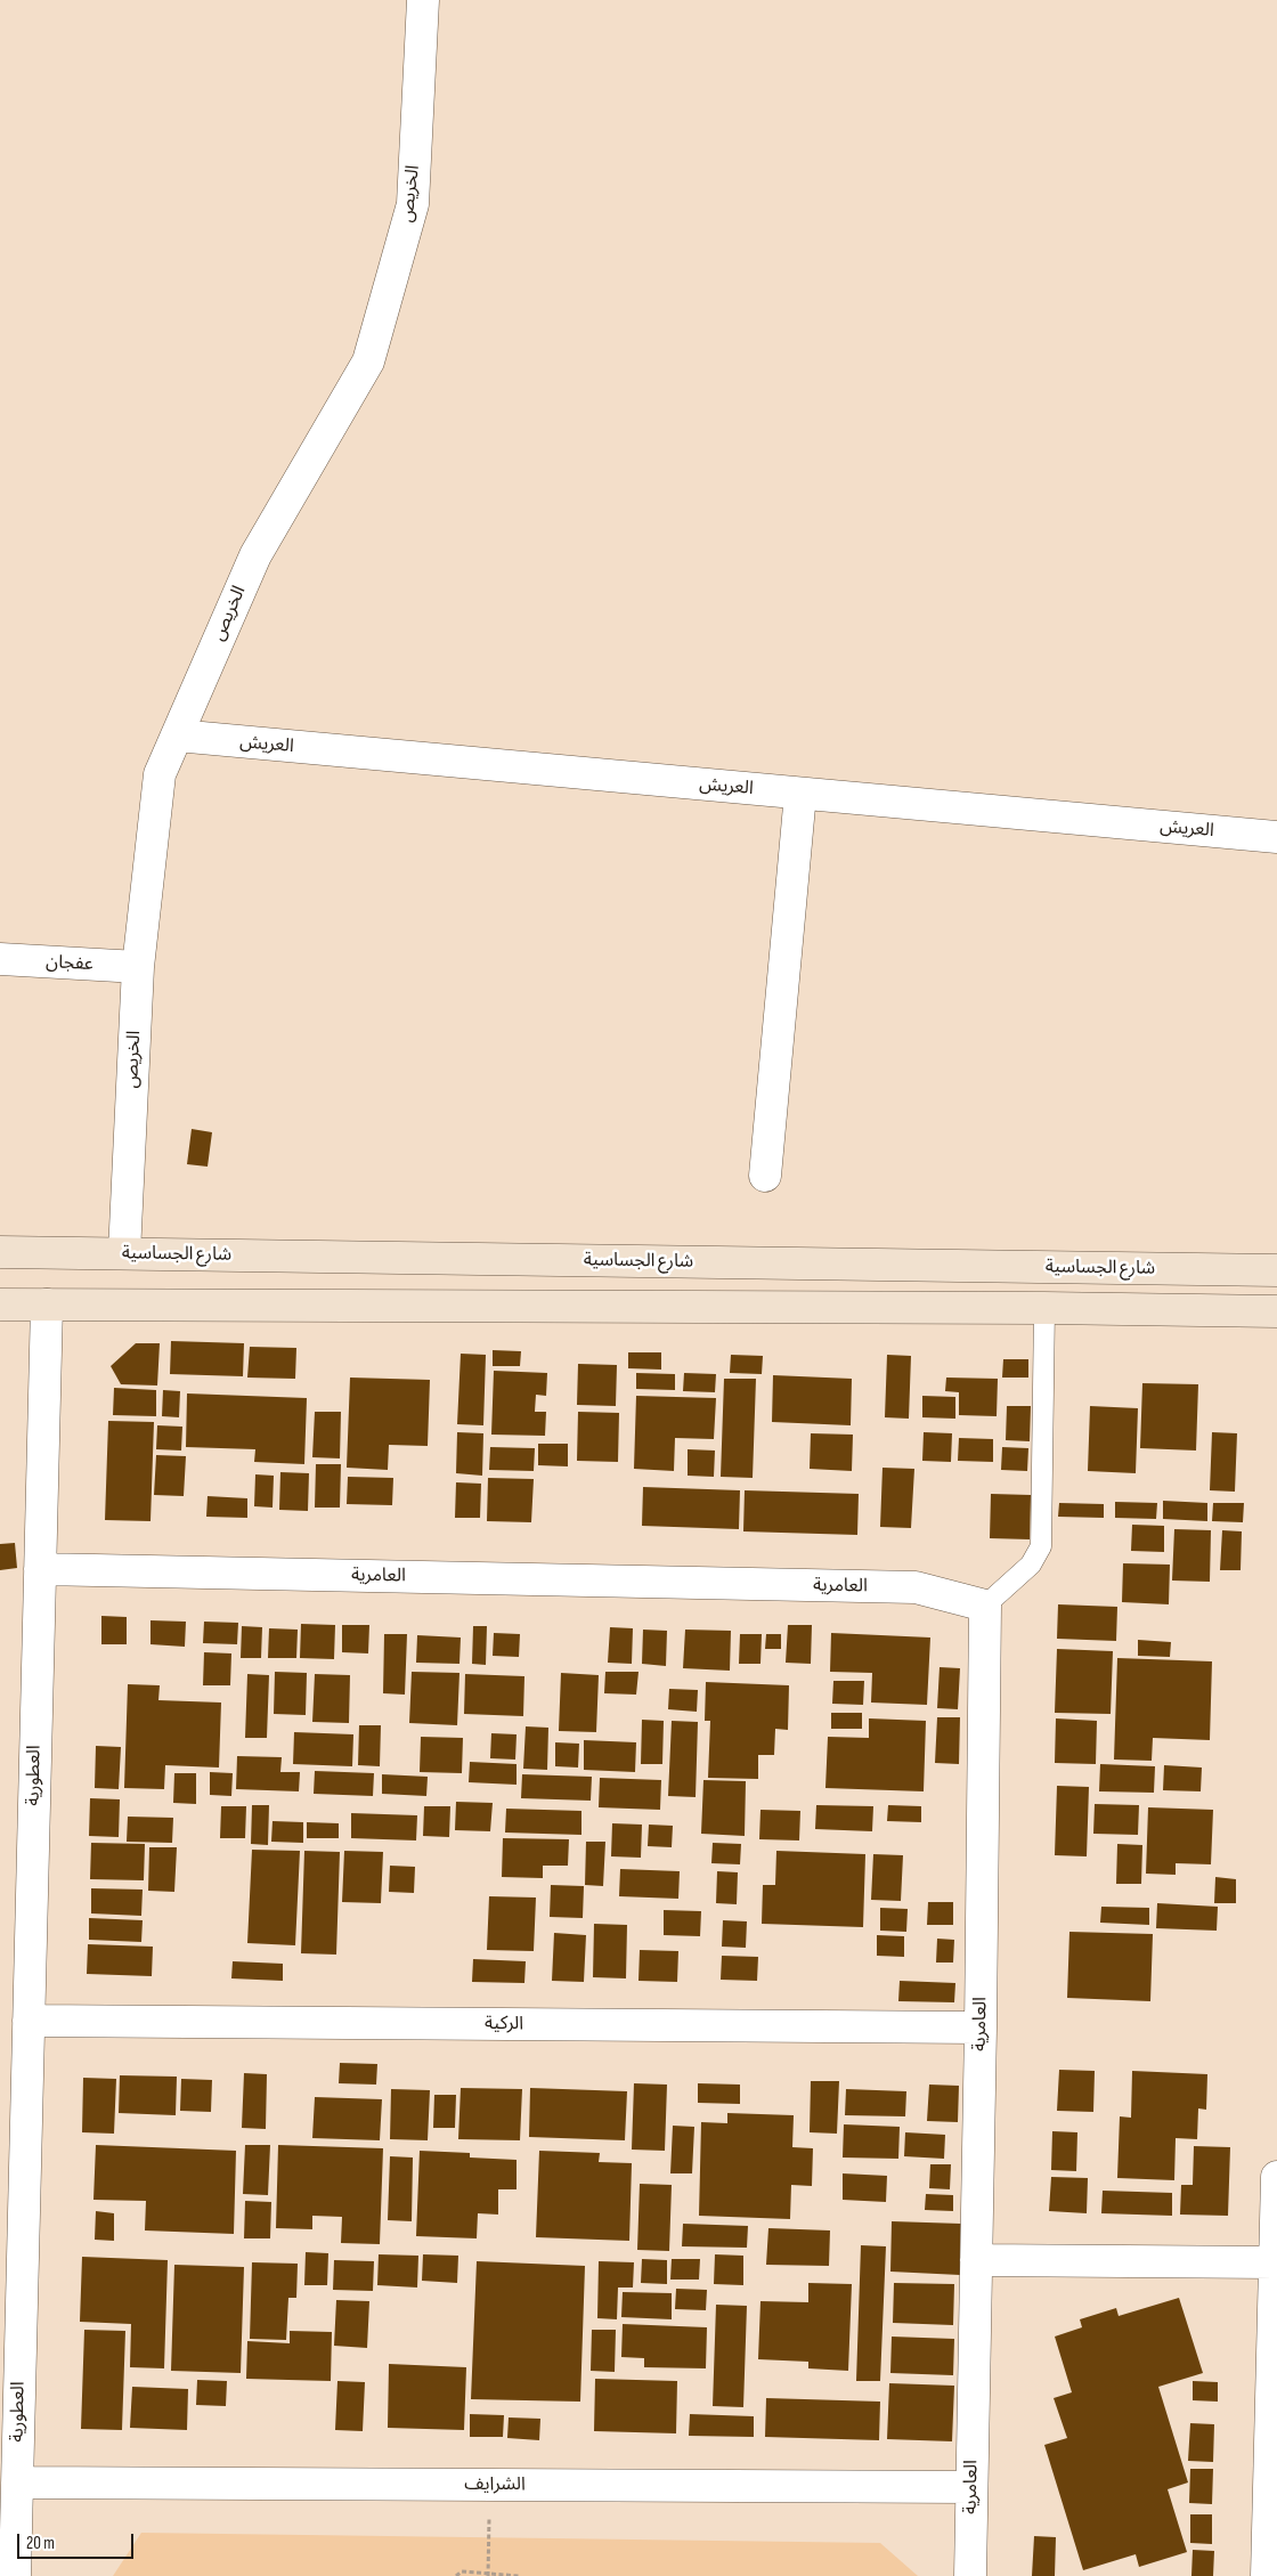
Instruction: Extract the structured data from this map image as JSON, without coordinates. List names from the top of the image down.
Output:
{
  "streets": {
    "street": [
      "الخريص",
      "العريش",
      "عفجان",
      "شارع الجساسية",
      "العامرية",
      "العطورية",
      "الركية",
      "الشرايف"
    ]
  },
  "crossings": [
    ["الخريص", "العريش"],
    ["الخريص", "عفجان"],
    ["الخريص", "شارع الجساسية"],
    ["العامرية", "العطورية"],
    ["العامرية", "الركية"],
    ["العامرية", "الشرايف"],
    ["العطورية", "الركية"],
    ["العطورية", "الشرايف"]
  ],
  "scale_bar": "20 m"
}
